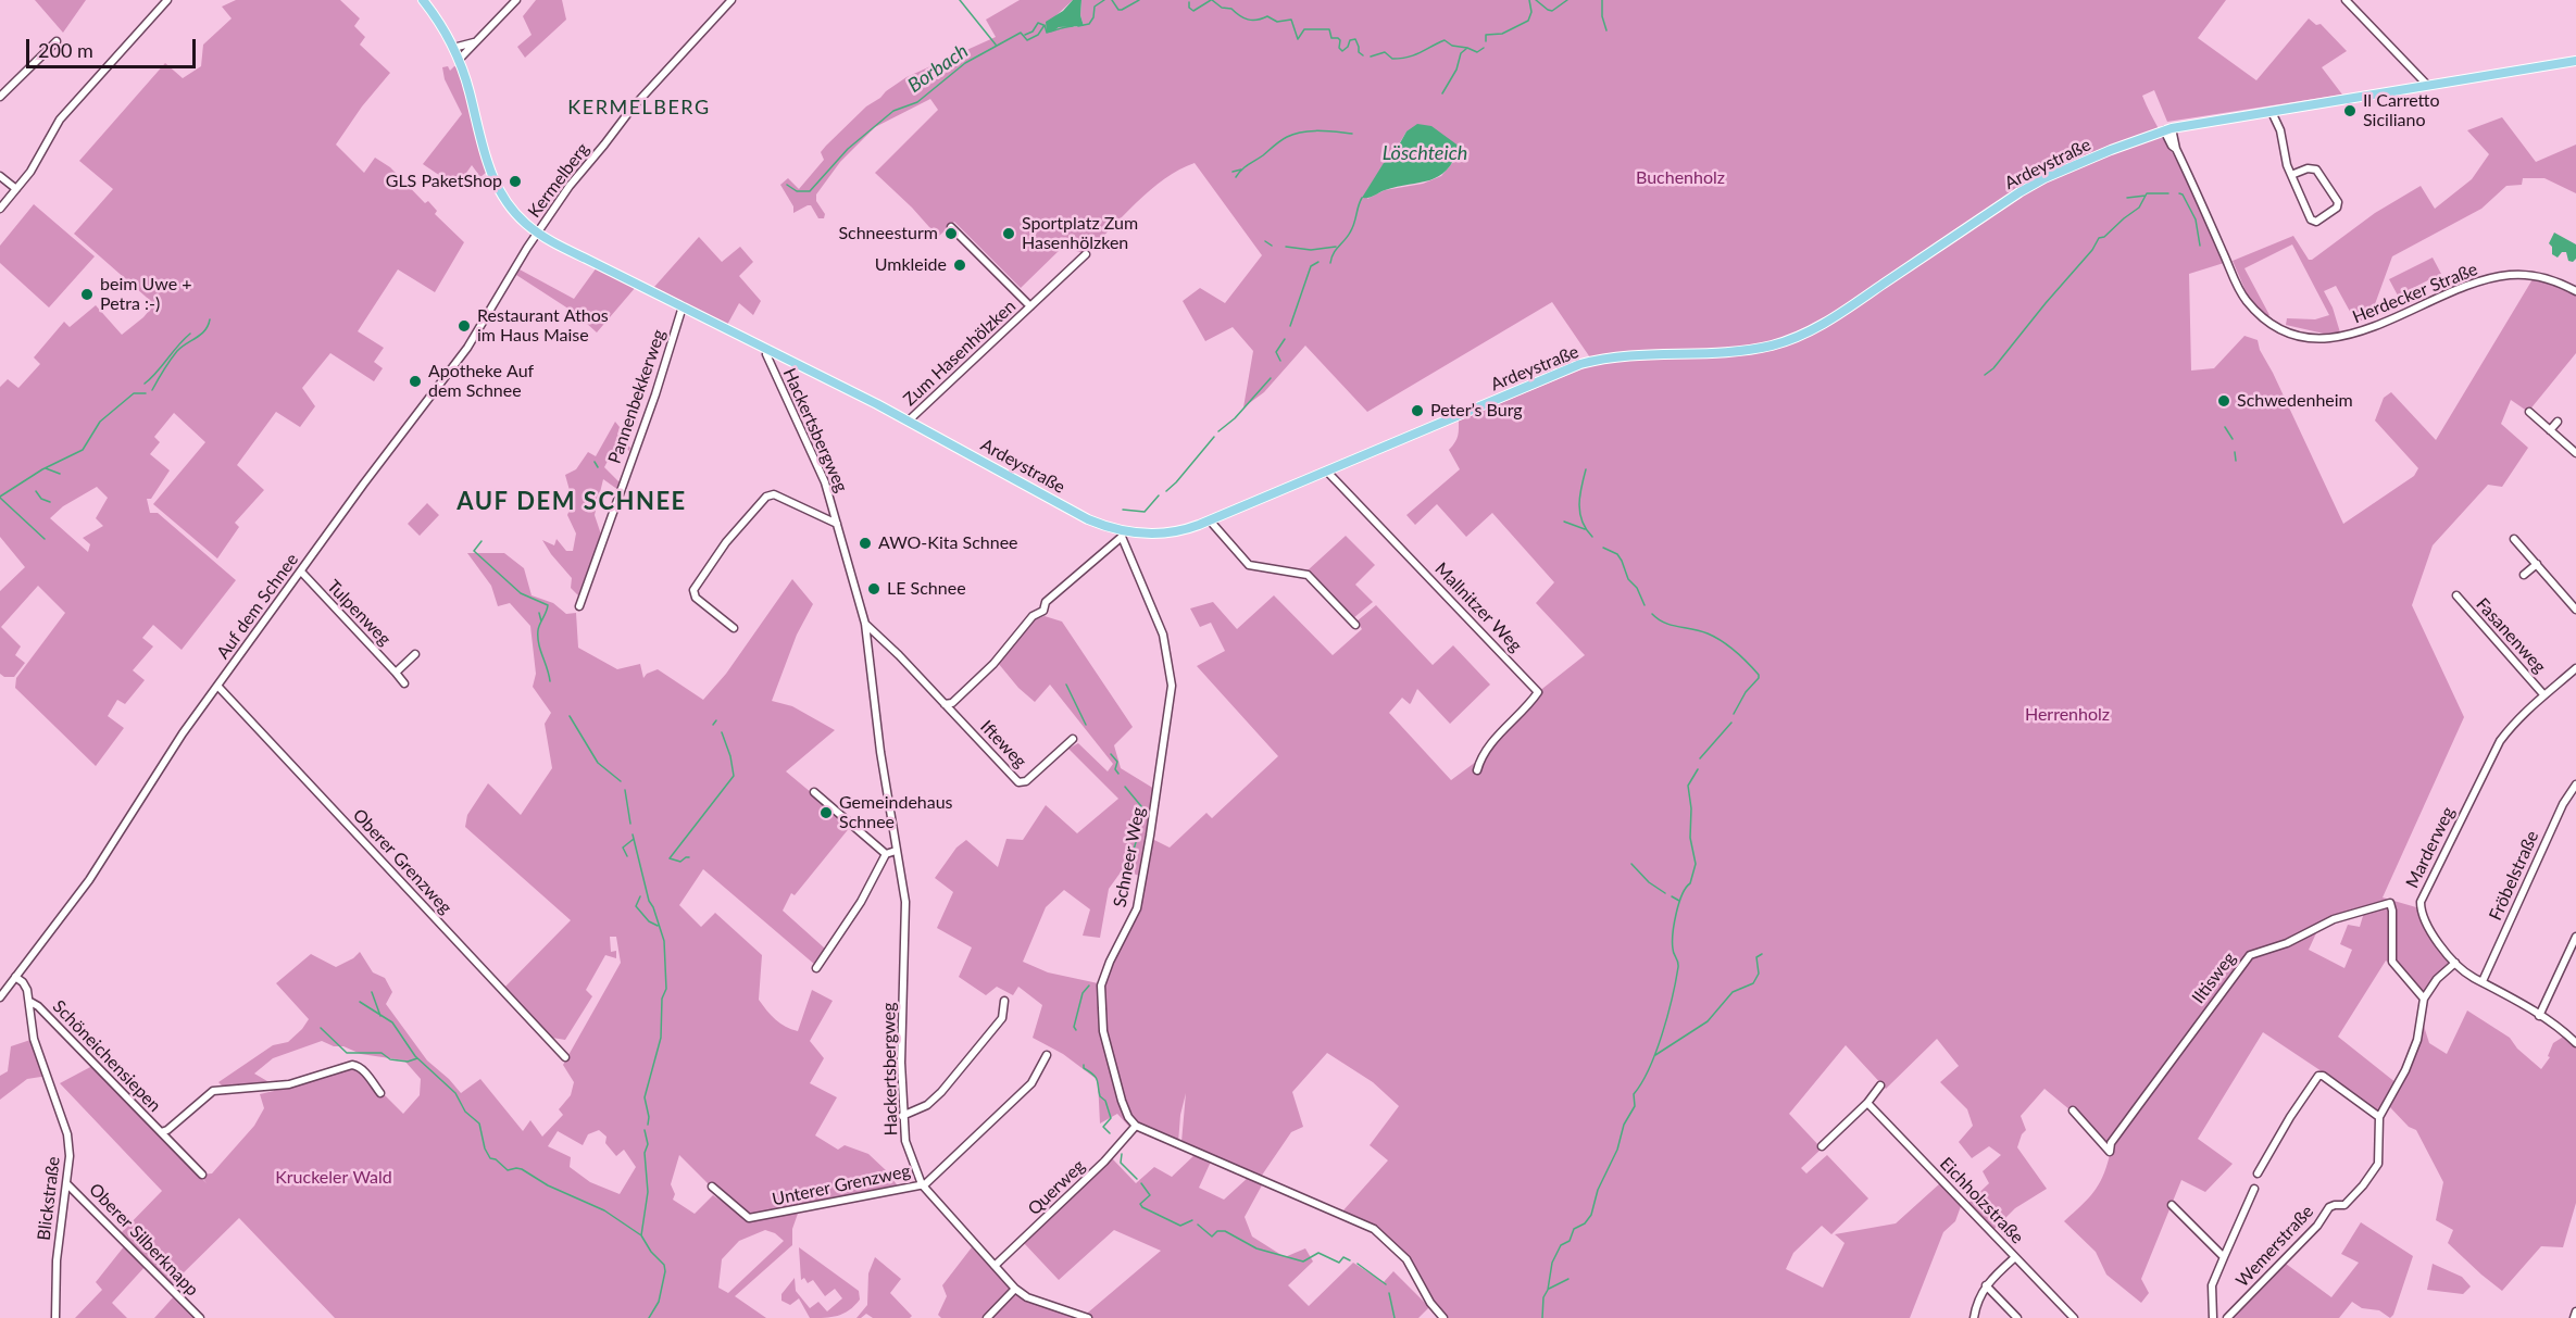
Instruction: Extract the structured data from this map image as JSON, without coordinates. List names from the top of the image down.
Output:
{
  "streets": {
    "main road": ["Ardeystraße"],
    "street": [
      "Kermelberg",
      "Herdecker Straße",
      "Zum Hasenhölzken",
      "Pannenbekkerweg",
      "Hackertsbergweg",
      "Auf dem Schnee",
      "Mallnitzer Weg",
      "Tulpenweg",
      "Fasanenweg",
      "Ifteweg",
      "Marderweg",
      "Schneer Weg",
      "Oberer Grenzweg",
      "Fröbelstraße",
      "Iltisweg",
      "Schöneichensiepen",
      "Unterer Grenzweg",
      "Querweg",
      "Blickstraße",
      "Eichholzstraße",
      "Oberer Silberknapp",
      "Wemerstraße"
    ]
  },
  "crossings": [
    ["Ardeystraße", "Kermelberg"],
    ["Ardeystraße", "Herdecker Straße"],
    ["Ardeystraße", "Zum Hasenhölzken"],
    ["Ardeystraße", "Pannenbekkerweg"],
    ["Ardeystraße", "Hackertsbergweg"],
    ["Ardeystraße", "Auf dem Schnee"],
    ["Ardeystraße", "Mallnitzer Weg"],
    ["Ardeystraße", "Schneer Weg"],
    ["Kermelberg", "Auf dem Schnee"],
    ["Hackertsbergweg", "Ifteweg"],
    ["Hackertsbergweg", "Unterer Grenzweg"],
    ["Hackertsbergweg", "Querweg"],
    ["Auf dem Schnee", "Tulpenweg"],
    ["Auf dem Schnee", "Oberer Grenzweg"],
    ["Auf dem Schnee", "Blickstraße"],
    ["Fasanenweg", "Marderweg"],
    ["Marderweg", "Fröbelstraße"],
    ["Marderweg", "Wemerstraße"],
    ["Schneer Weg", "Querweg"],
    ["Iltisweg", "Wemerstraße"],
    ["Schöneichensiepen", "Blickstraße"],
    ["Blickstraße", "Oberer Silberknapp"]
  ],
  "districts": ["KERMELBERG", "AUF DEM SCHNEE"],
  "water": ["Borbach", "Löschteich"],
  "parks": ["Buchenholz", "Herrenholz", "Kruckeler Wald"],
  "places": [
    "Il Carretto Siciliano",
    "GLS PaketShop",
    "Schneesturm",
    "Sportplatz Zum Hasenhölzken",
    "Umkleide",
    "beim Uwe + Petra :-)",
    "Restaurant Athos im Haus Maise",
    "Apotheke Auf dem Schnee",
    "Schwedenheim",
    "Peter’s Burg",
    "AWO-Kita Schnee",
    "LE Schnee",
    "Gemeindehaus Schnee"
  ],
  "scale_bar": "200 m"
}
